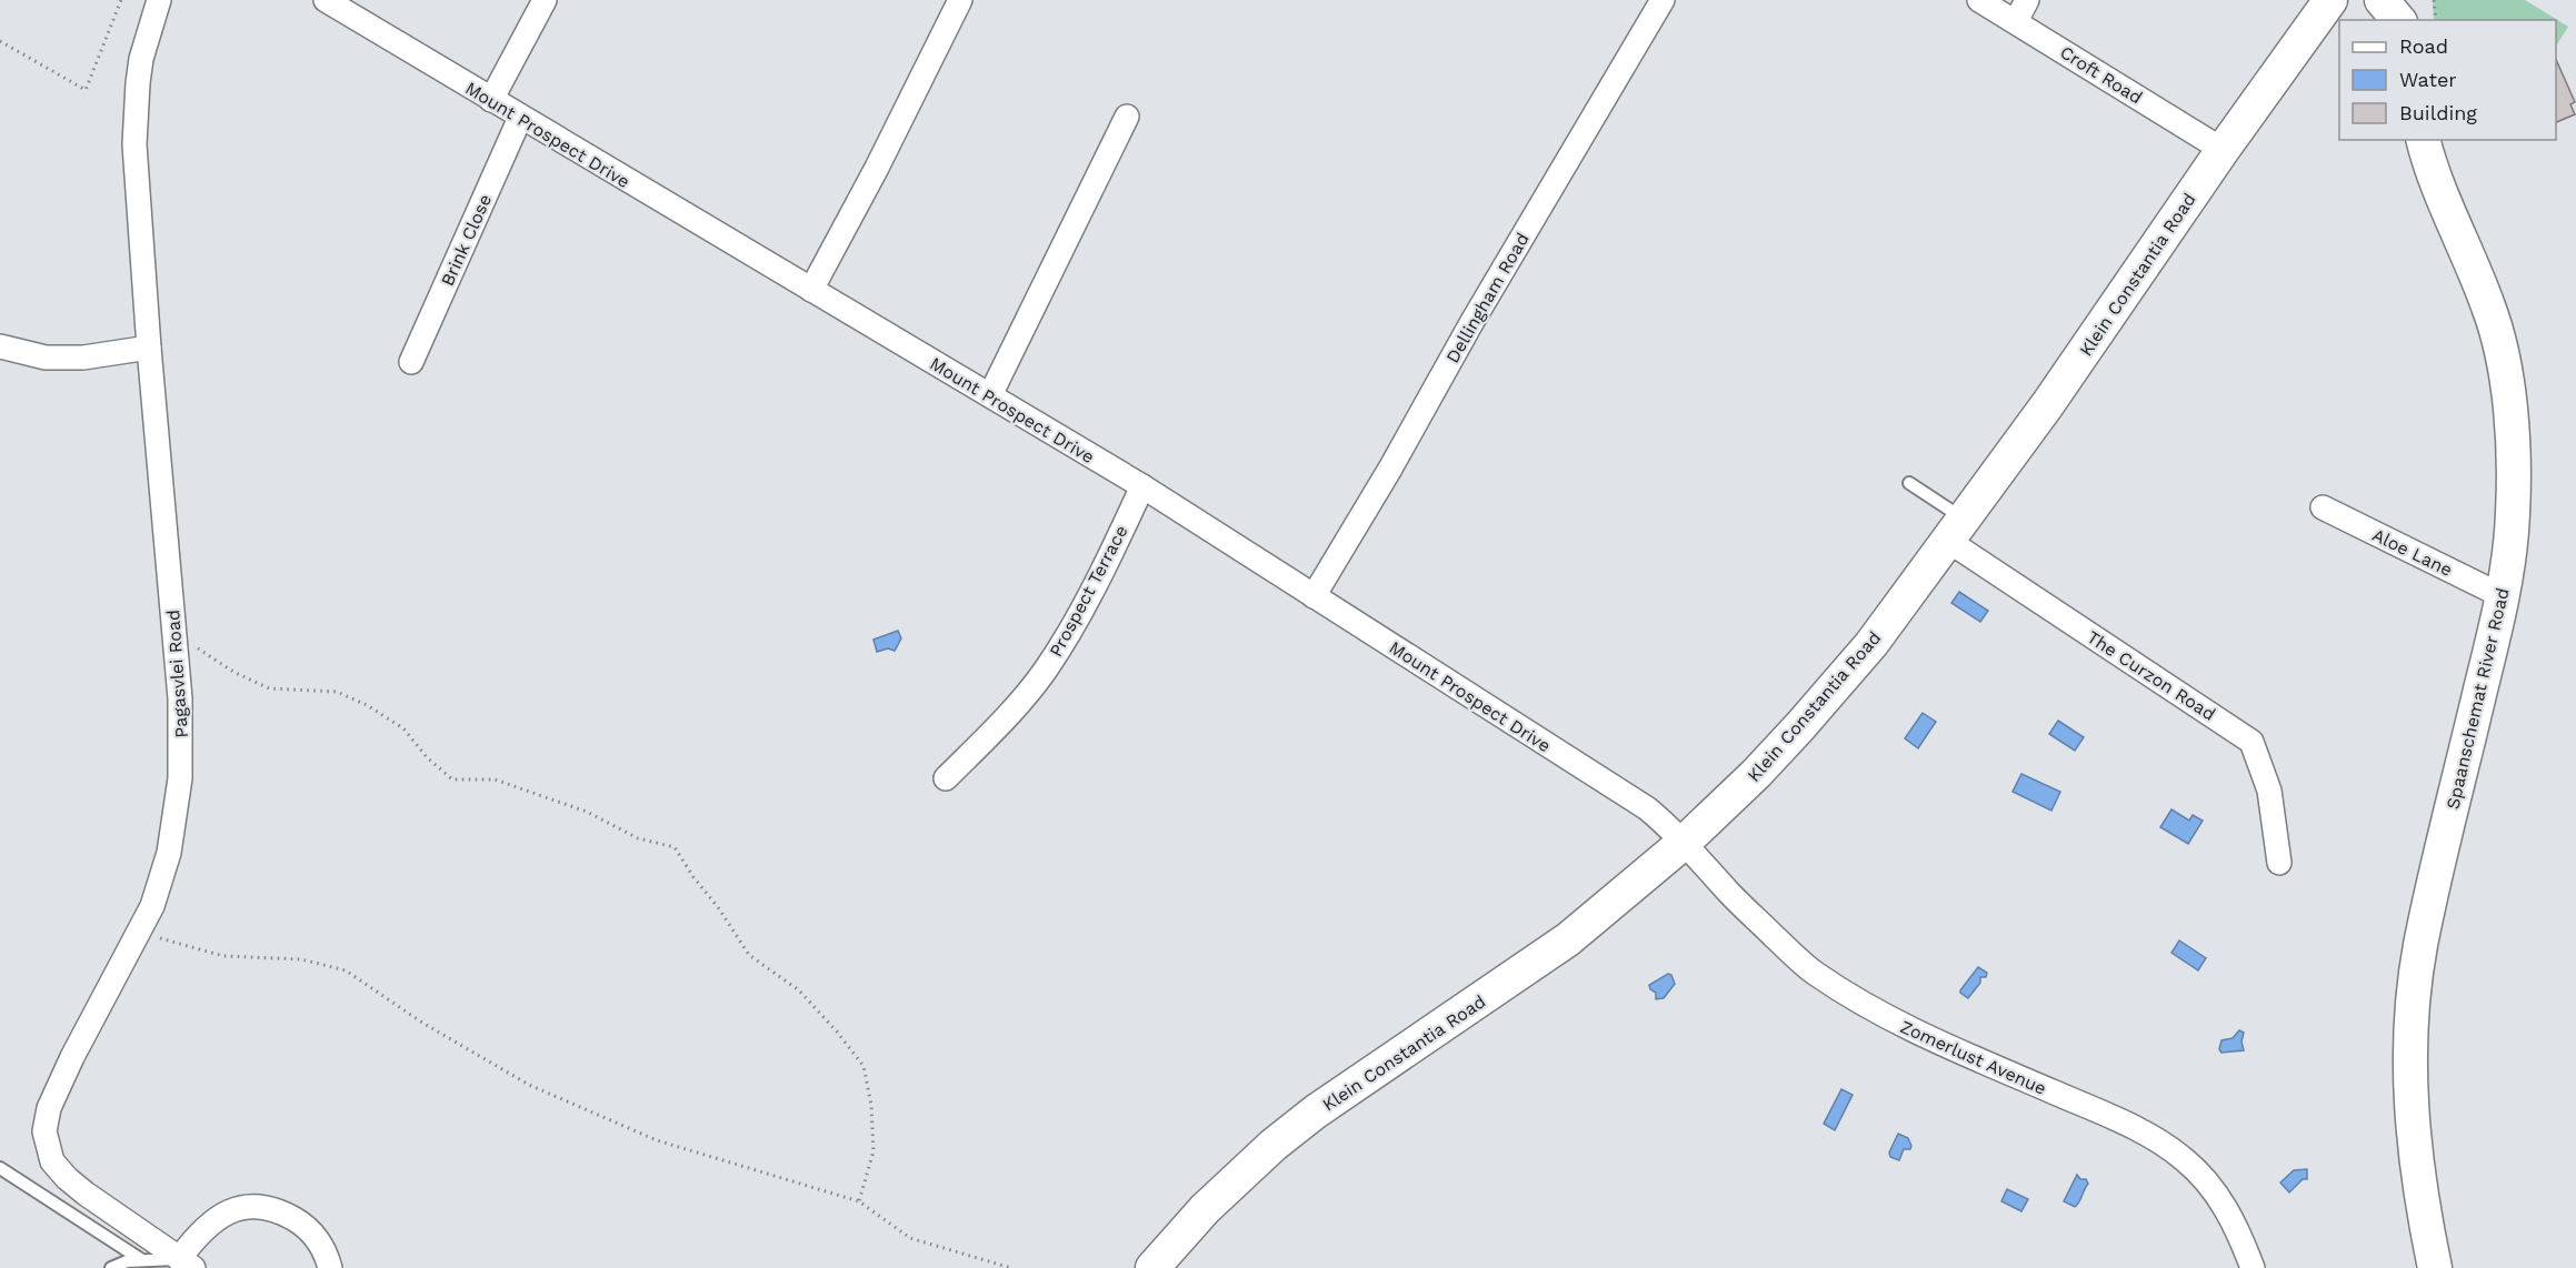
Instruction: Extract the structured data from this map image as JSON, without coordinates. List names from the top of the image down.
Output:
{
  "streets": {
    "street": [
      "Croft Road",
      "Mount Prospect Drive",
      "Brink Close",
      "Klein Constantia Road",
      "Dellingham Road",
      "Aloe Lane",
      "Prospect Terrace",
      "Pagasvlei Road",
      "The Curzon Road",
      "Spaanschemat River Road",
      "Zomerlust Avenue"
    ]
  },
  "crossings": [
    ["Croft Road", "Klein Constantia Road"],
    ["Mount Prospect Drive", "Brink Close"],
    ["Mount Prospect Drive", "Klein Constantia Road"],
    ["Mount Prospect Drive", "Dellingham Road"],
    ["Mount Prospect Drive", "Prospect Terrace"],
    ["Mount Prospect Drive", "Zomerlust Avenue"],
    ["Klein Constantia Road", "The Curzon Road"],
    ["Klein Constantia Road", "Zomerlust Avenue"],
    ["Aloe Lane", "Spaanschemat River Road"]
  ],
  "legend": ["Road", "Water", "Building"]
}
